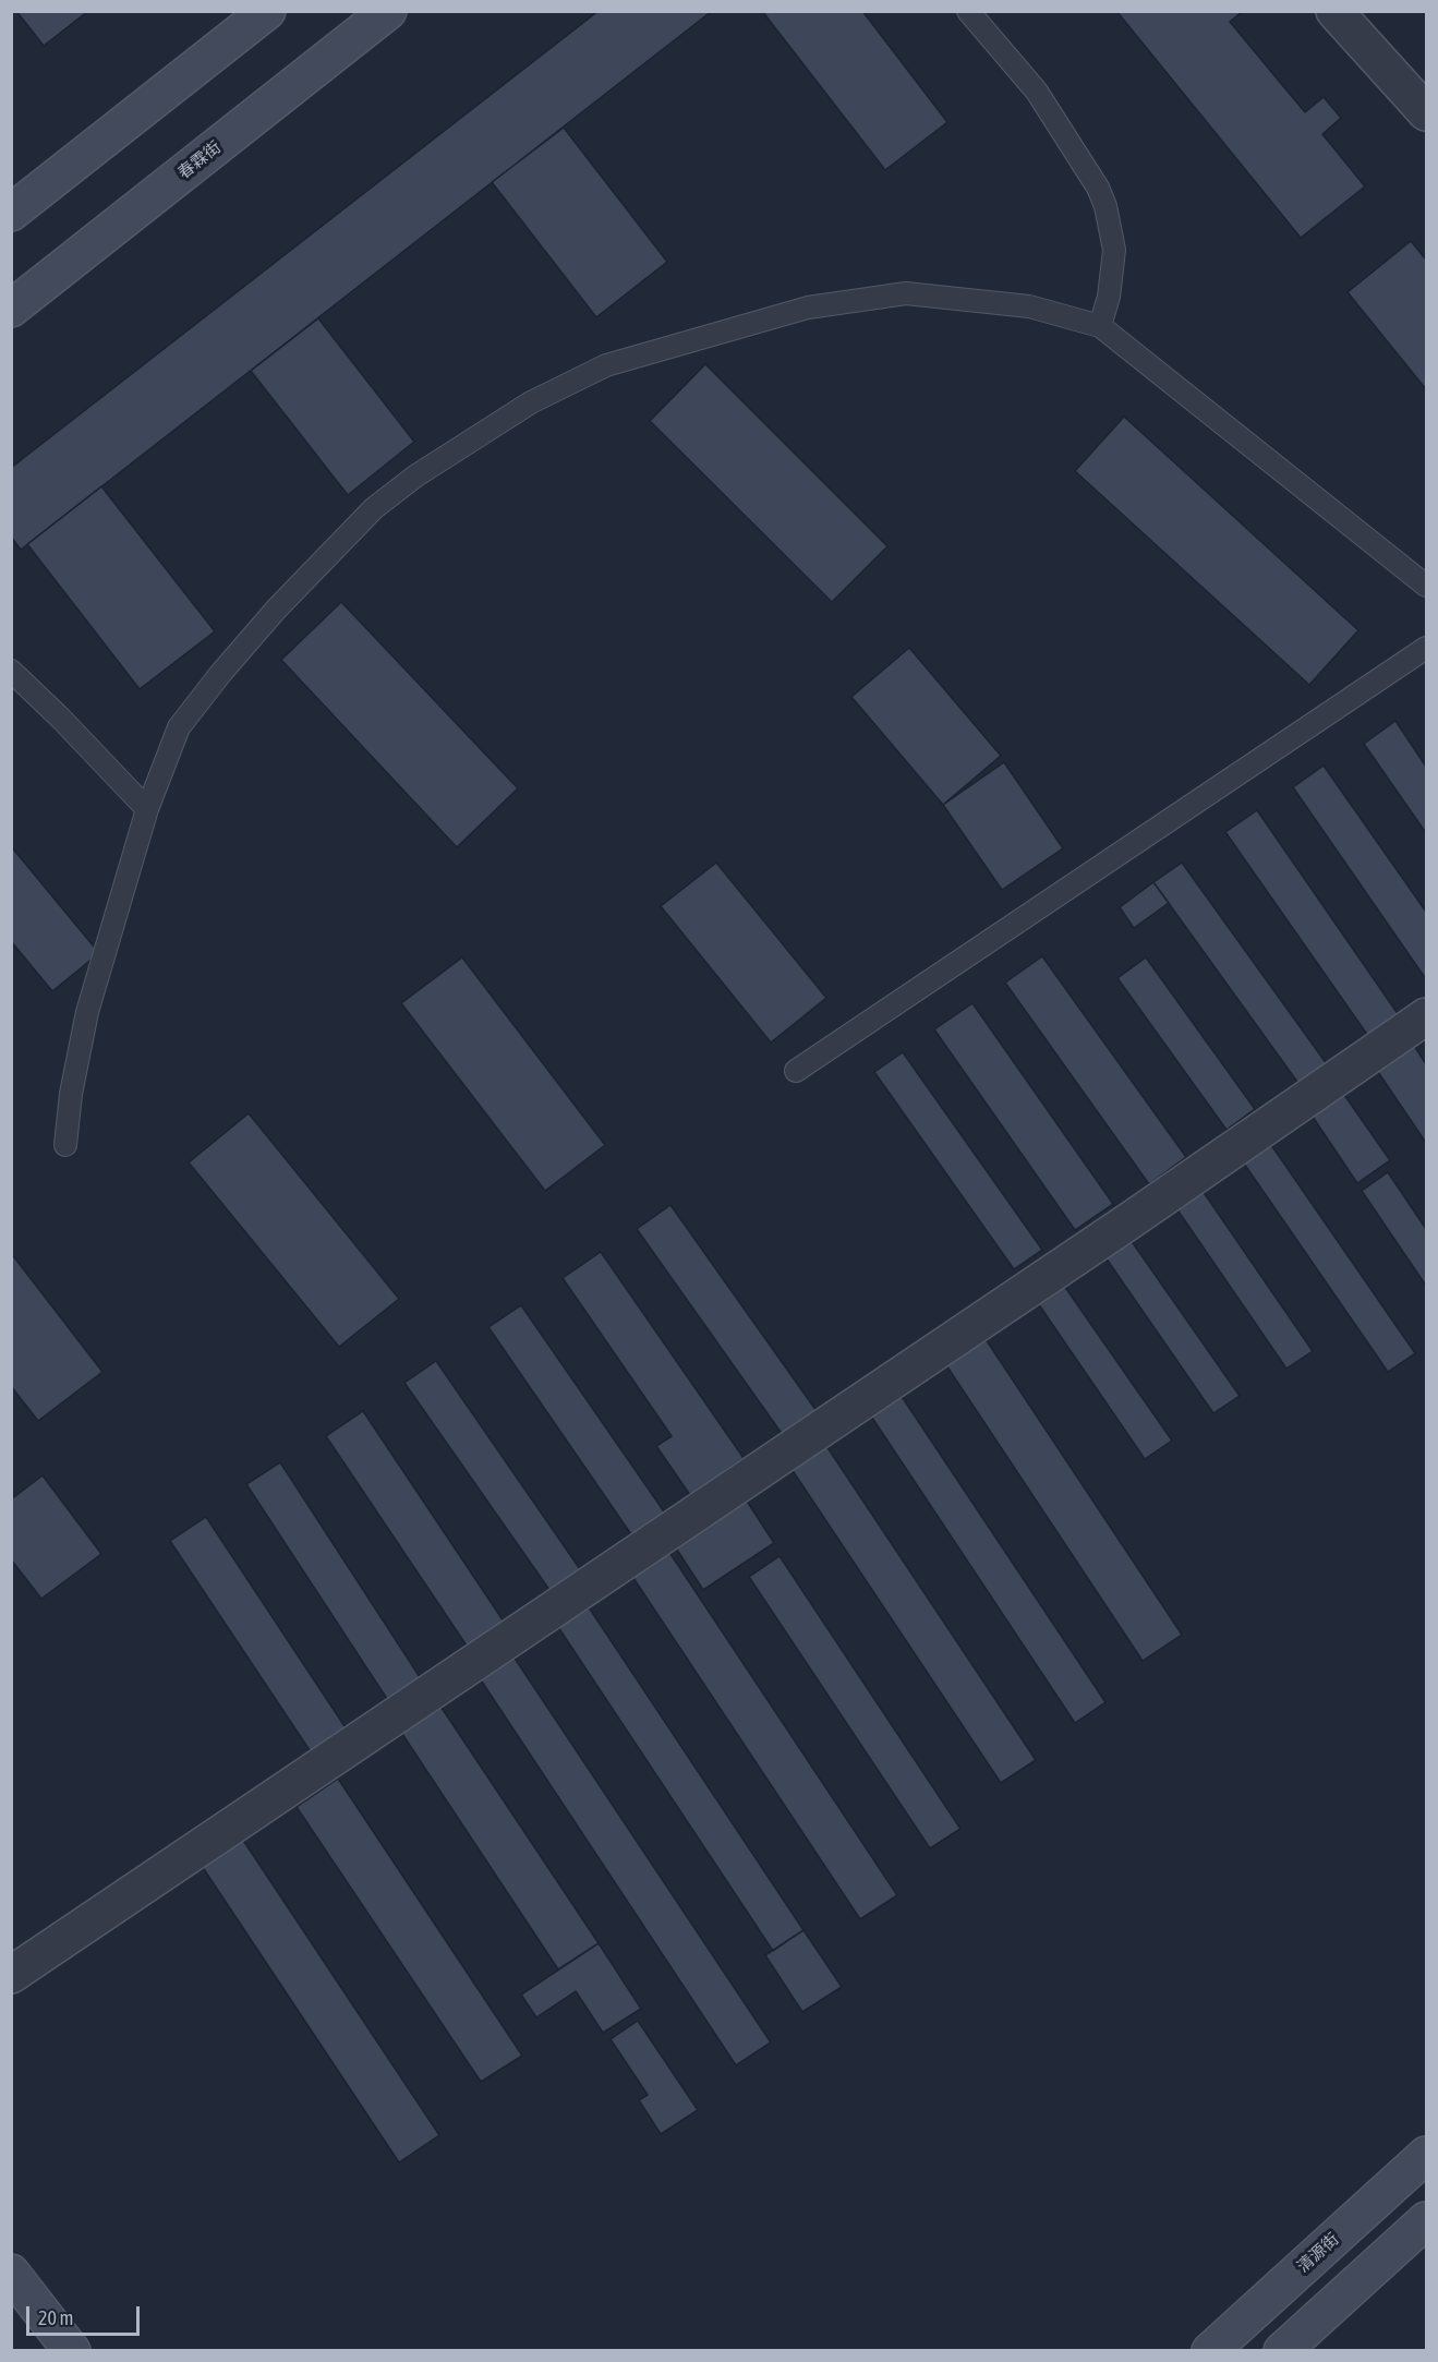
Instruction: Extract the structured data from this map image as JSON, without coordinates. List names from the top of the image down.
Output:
{
  "streets": {
    "main road": ["春霖街", "清源街"]
  },
  "scale_bar": "20 m"
}
